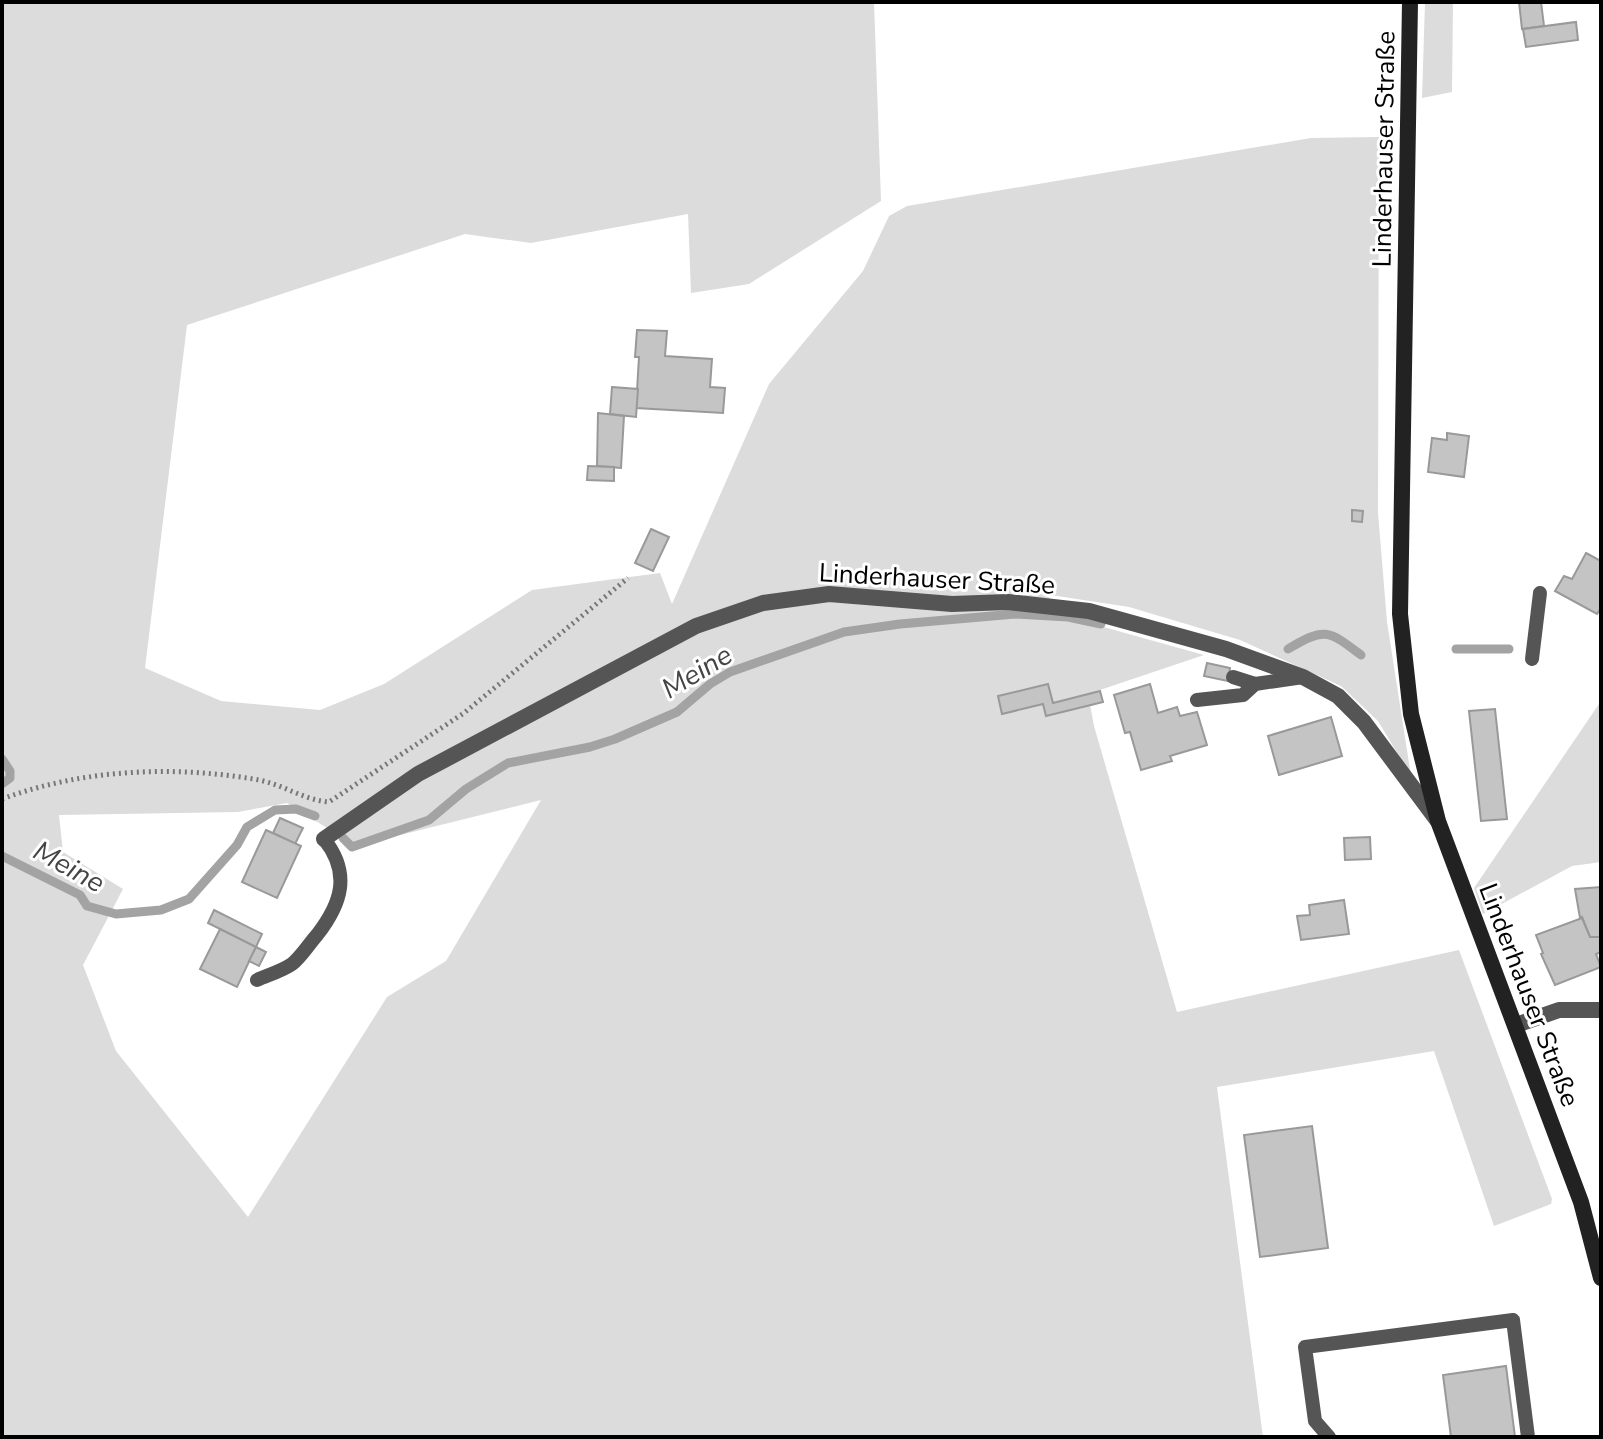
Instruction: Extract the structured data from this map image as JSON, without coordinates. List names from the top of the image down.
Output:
{
  "streets": {
    "main road": ["Linderhauser Straße"]
  },
  "water": ["Meine"]
}
